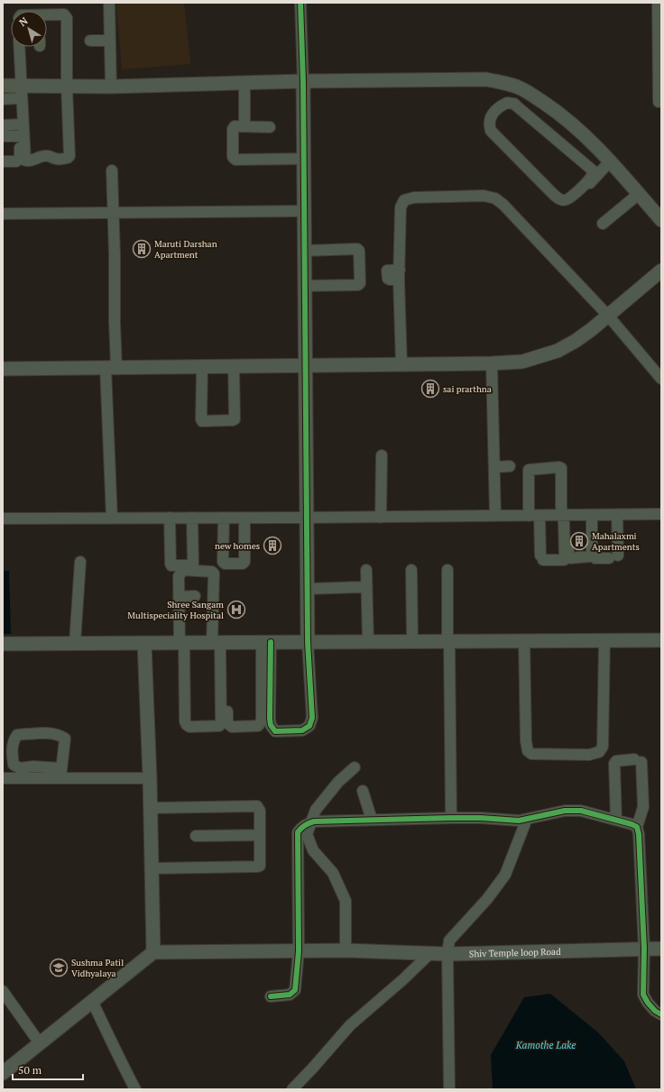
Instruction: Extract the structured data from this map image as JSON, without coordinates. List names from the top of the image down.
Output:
{
  "streets": {
    "street": ["Shiv Temple loop Road"]
  },
  "water": ["Kamothe Lake"],
  "places": {
    "building": [
      "Maruti Darshan Apartment",
      "sai prarthna",
      "Mahalaxmi Apartments",
      "new homes"
    ],
    "hospital": ["Shree Sangam Multispeciality Hospital"],
    "school or university": ["Sushma Patil Vidhyalaya"]
  },
  "scale_bar": "50 m",
  "north": "top left"
}
